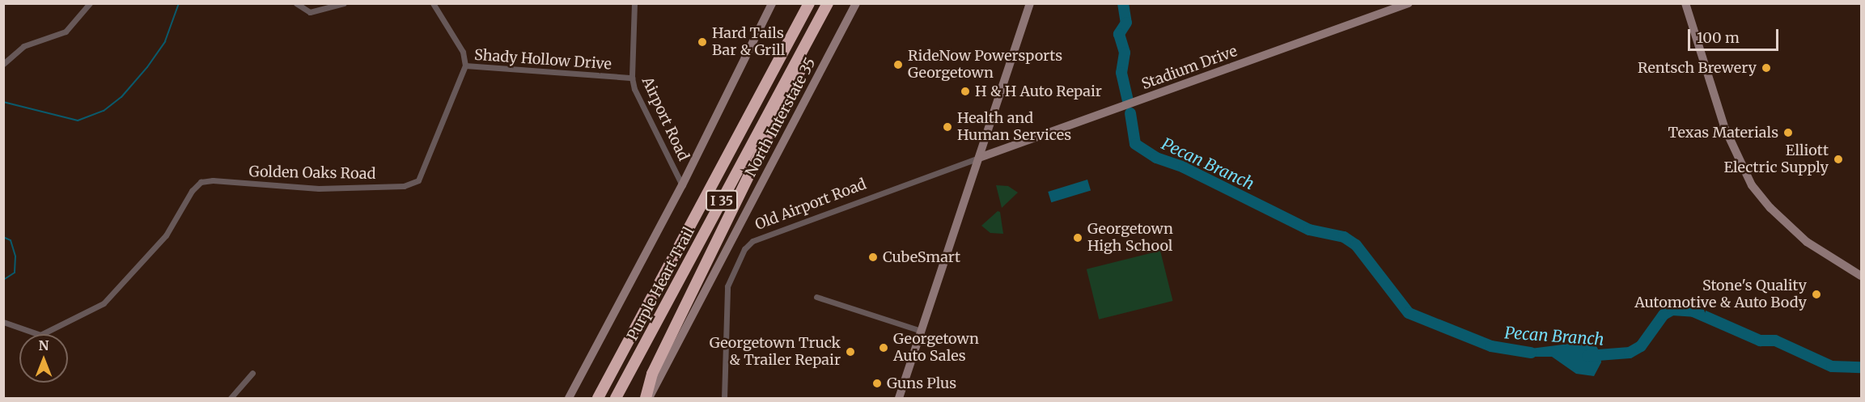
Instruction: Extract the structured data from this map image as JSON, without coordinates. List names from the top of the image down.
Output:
{
  "streets": {
    "highway": ["I 35", "Purple Heart Trail"],
    "main road": ["Stadium Drive", "North Interstate 35"],
    "street": [
      "Shady Hollow Drive",
      "Airport Road",
      "Golden Oaks Road",
      "Old Airport Road"
    ]
  },
  "crossings": [
    ["Shady Hollow Drive", "Airport Road"],
    ["Shady Hollow Drive", "Golden Oaks Road"],
    ["Stadium Drive", "Old Airport Road"]
  ],
  "water": ["Pecan Branch"],
  "places": [
    "Hard Tails Bar & Grill",
    "RideNow Powersports Georgetown",
    "Rentsch Brewery",
    "H & H Auto Repair",
    "Health and Human Services",
    "Texas Materials",
    "Elliott Electric Supply",
    "Georgetown High School",
    "CubeSmart",
    "Stone's Quality Automotive & Auto Body",
    "Georgetown Auto Sales",
    "Georgetown Truck & Trailer Repair",
    "Guns Plus"
  ],
  "scale_bar": "100 m",
  "north": "top"
}
